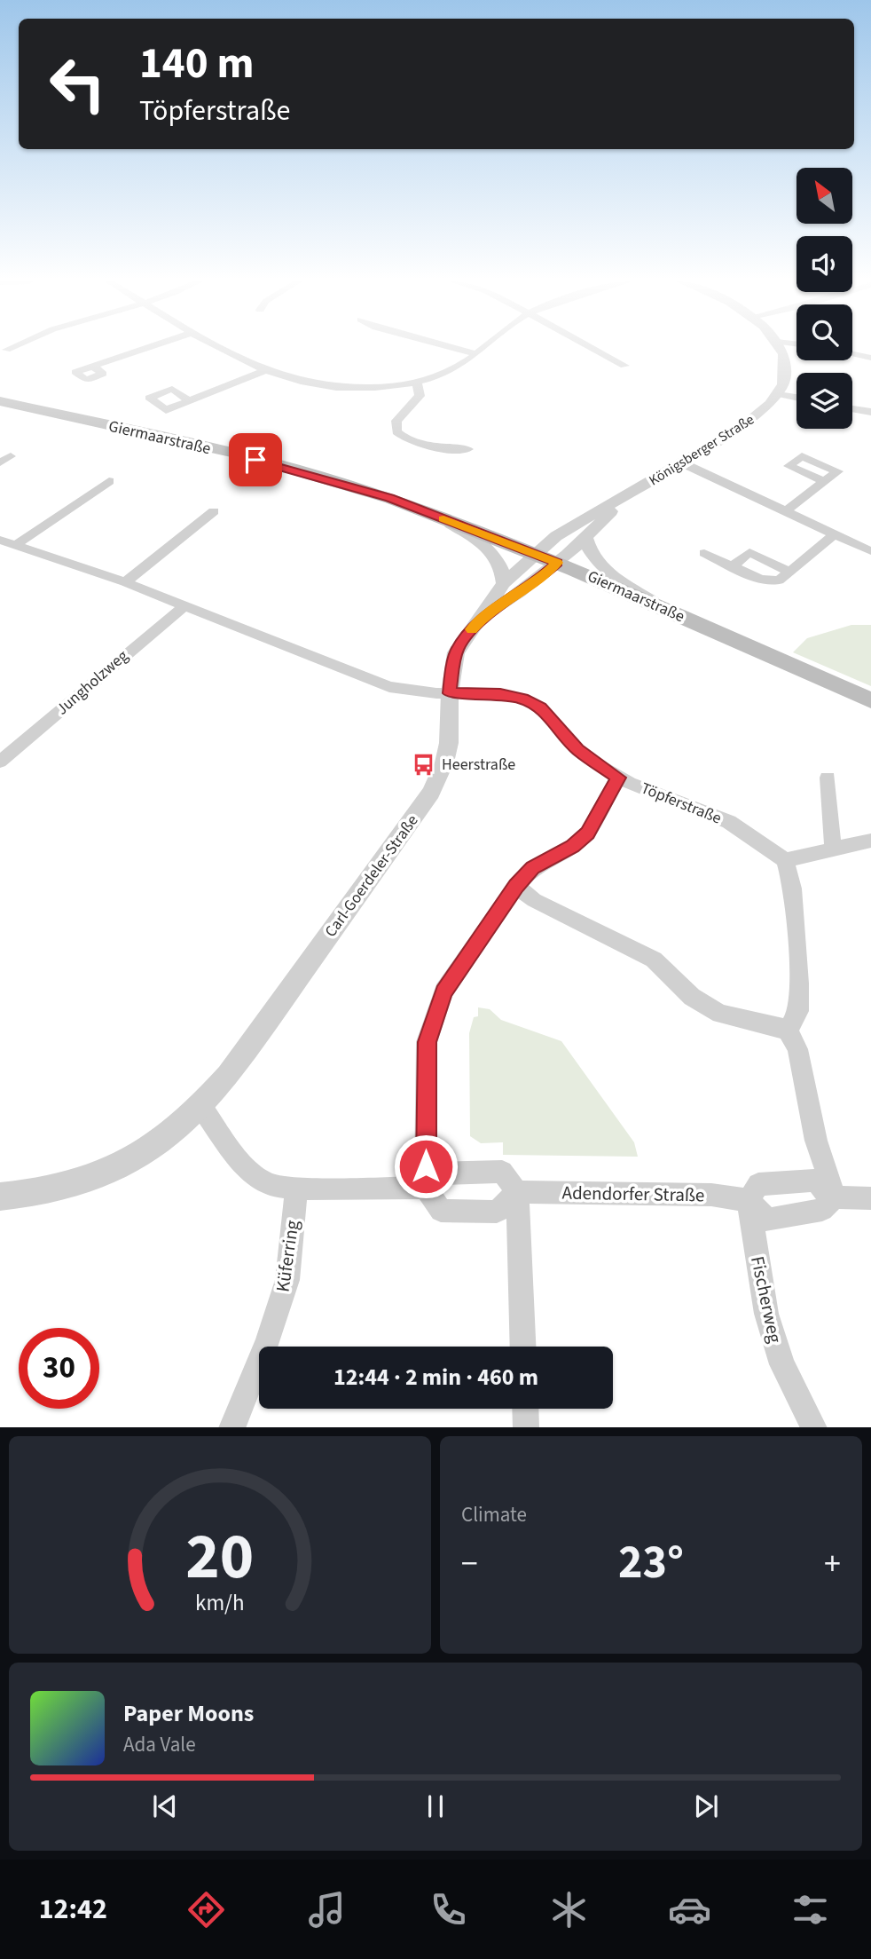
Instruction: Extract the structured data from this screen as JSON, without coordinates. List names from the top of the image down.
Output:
{
  "streets": {
    "main road": ["Giermaarstraße"],
    "street": [
      "Königsberger Straße",
      "Jungholzweg",
      "Töpferstraße",
      "Carl-Goerdeler-Straße",
      "Adendorfer Straße",
      "Küferring",
      "Fischerweg"
    ]
  },
  "crossings": [
    ["Giermaarstraße", "Königsberger Straße"],
    ["Giermaarstraße", "Carl-Goerdeler-Straße"],
    ["Königsberger Straße", "Carl-Goerdeler-Straße"],
    ["Töpferstraße", "Carl-Goerdeler-Straße"],
    ["Adendorfer Straße", "Fischerweg"]
  ],
  "places": {
    "bus stop": ["Heerstraße"]
  },
  "north": "top left",
  "page": {
    "turn": ["140 m", "Töpferstraße"],
    "limit": "30",
    "trip": "12:44 · 2 min · 460 m",
    "tile": "Climate",
    "heat": ["−", "23°", "+"],
    "song": ["Paper Moons", "Ada Vale"],
    "tabs": "12:42",
    "gauge": ["20", "km/h"]
  }
}
